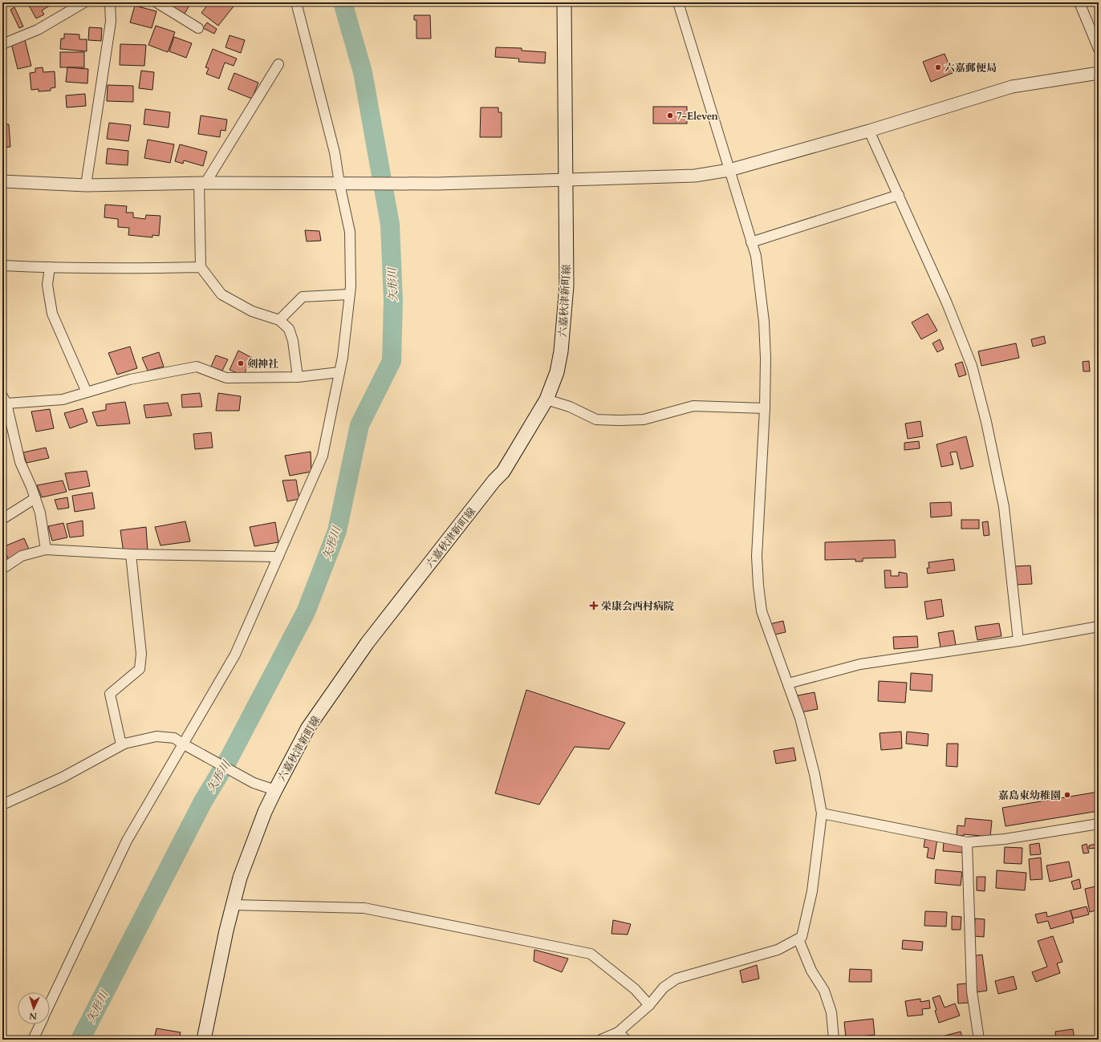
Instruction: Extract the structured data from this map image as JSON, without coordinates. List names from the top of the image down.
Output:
{
  "streets": {
    "main road": ["六嘉秋津新町線"]
  },
  "water": ["矢形川"],
  "places": {
    "other": [
      "六嘉郵便局",
      "7-Eleven",
      "剣神社",
      "嘉島東幼稚園"
    ],
    "health": ["栄康会西村病院"]
  },
  "north": "bottom"
}
